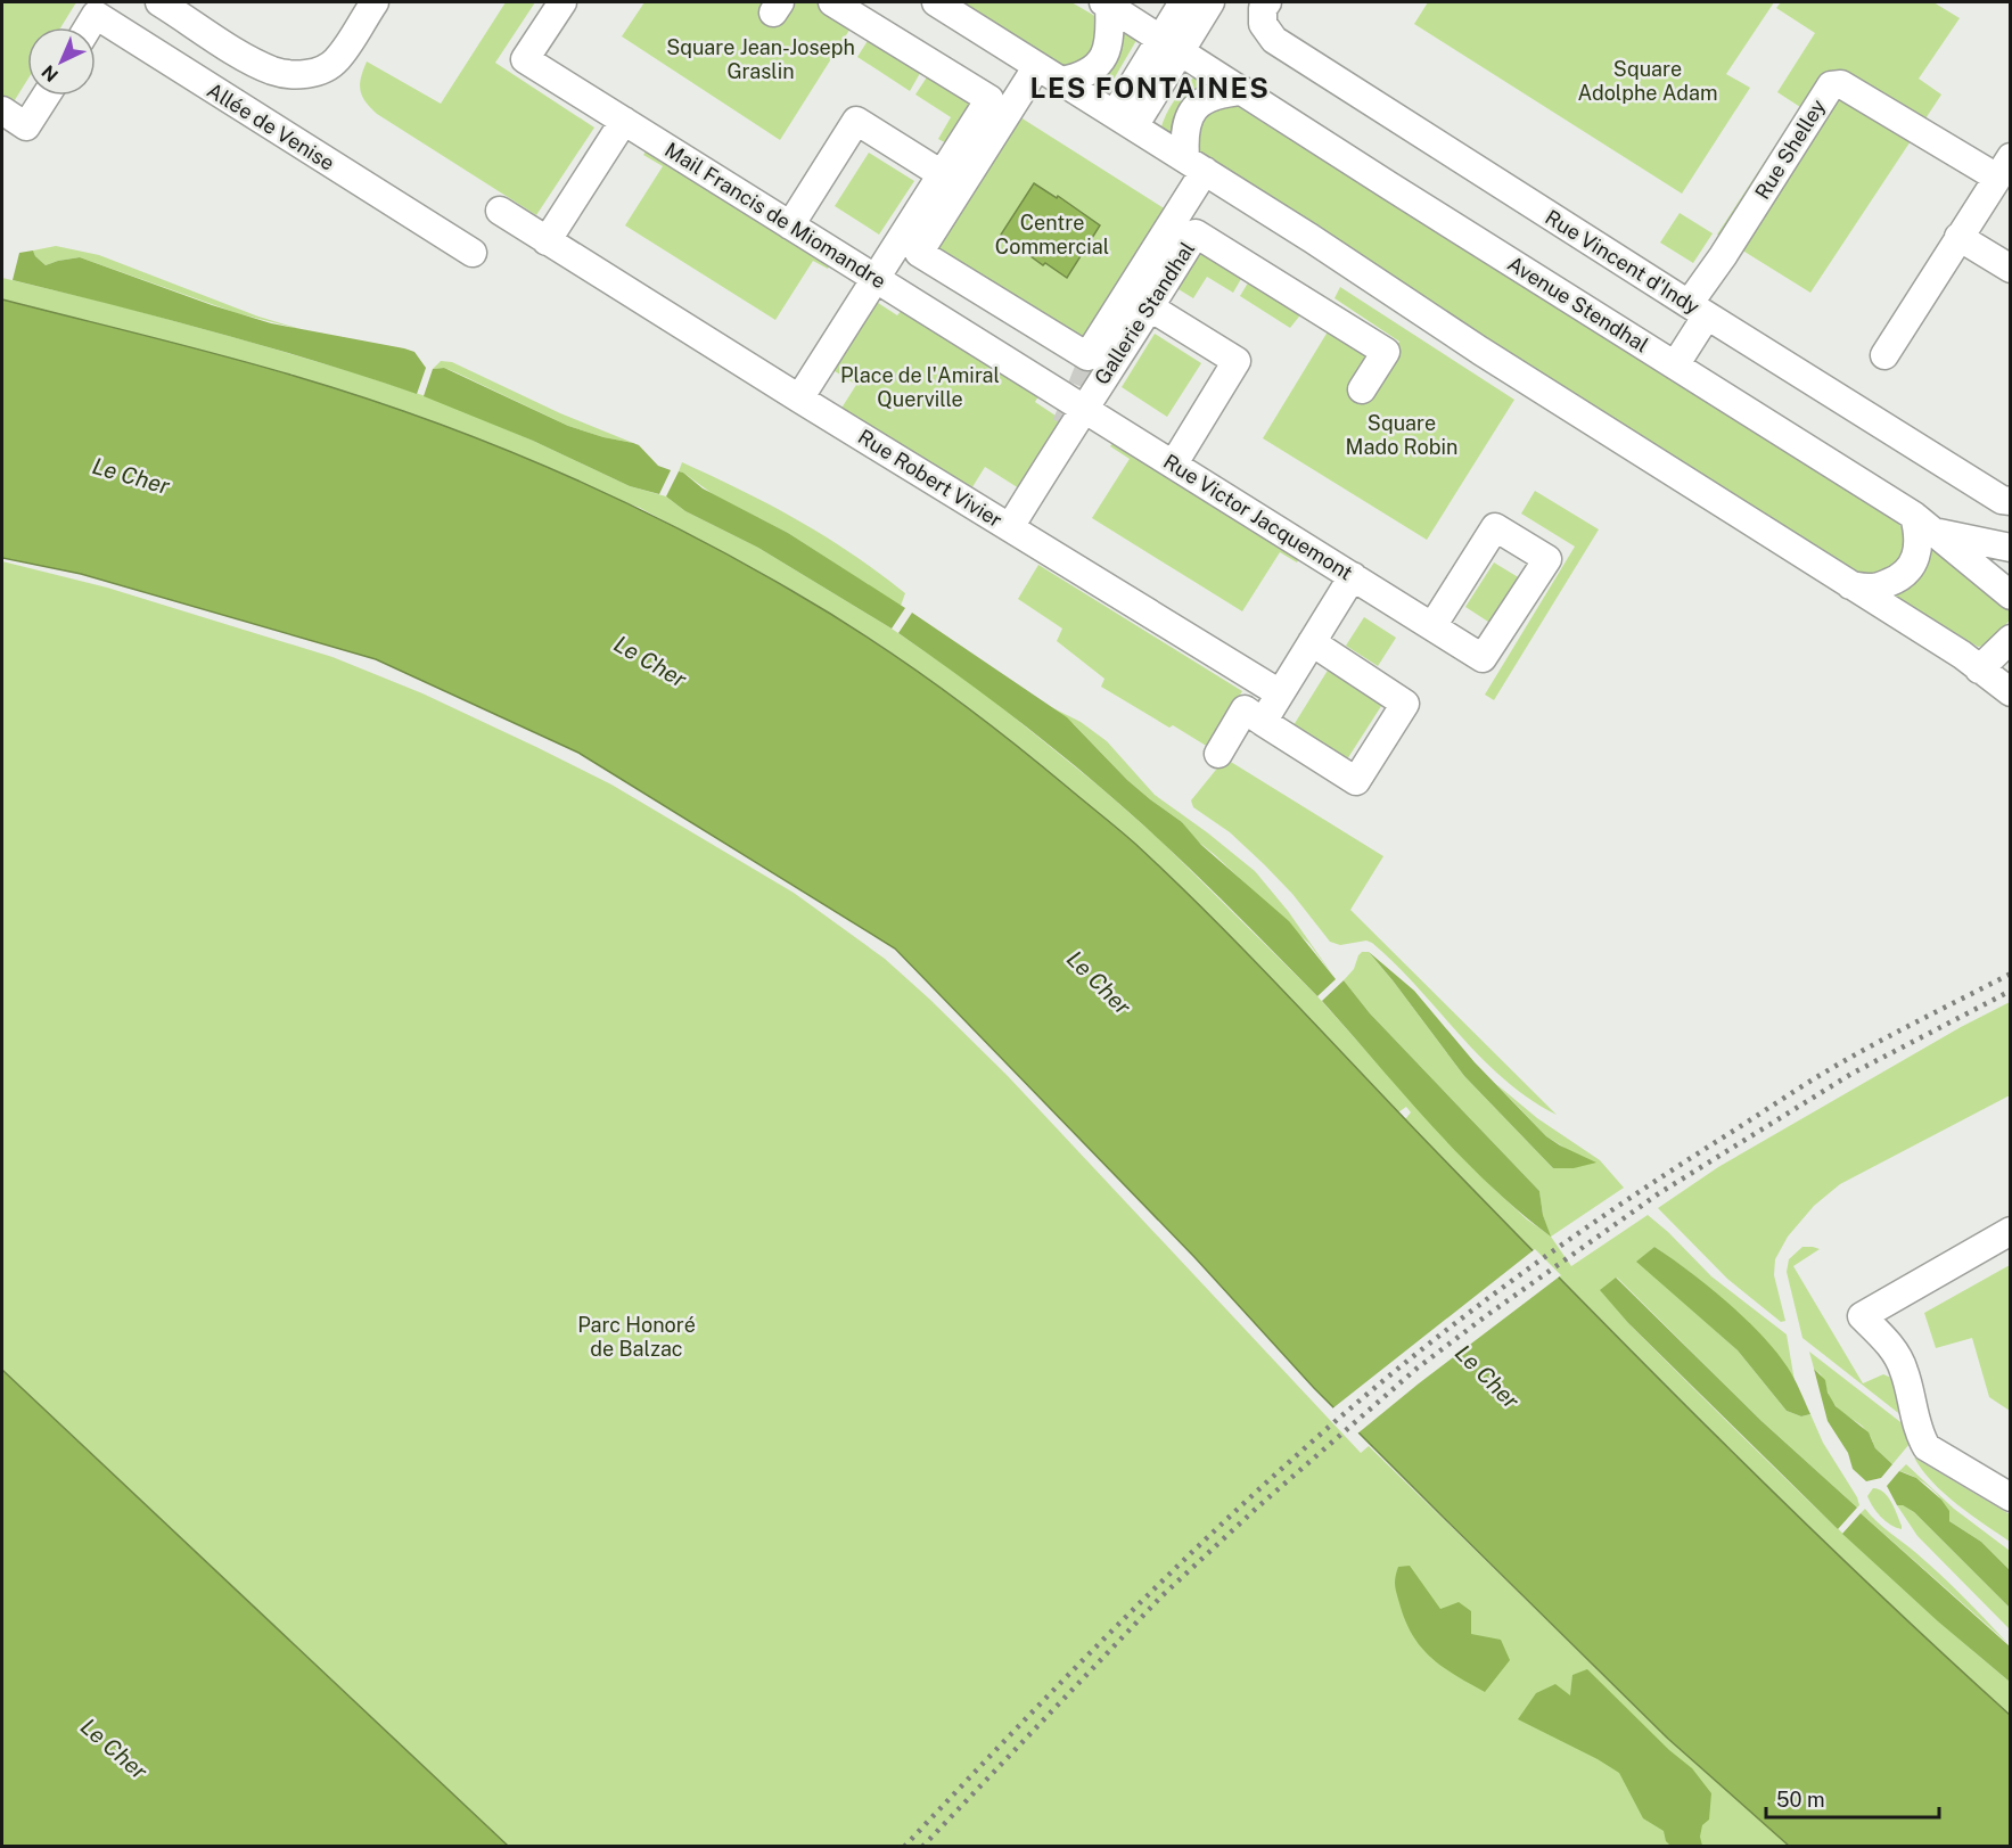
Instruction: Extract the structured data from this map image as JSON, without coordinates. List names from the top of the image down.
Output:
{
  "streets": {
    "street": [
      "Allée de Venise",
      "Rue Shelley",
      "Mail Francis de Miomandre",
      "Rue Vincent d'Indy",
      "Avenue Stendhal",
      "Gallerie Standhal",
      "Rue Robert Vivier",
      "Rue Victor Jacquemont"
    ]
  },
  "crossings": [
    ["Rue Shelley", "Rue Vincent d'Indy"],
    ["Mail Francis de Miomandre", "Gallerie Standhal"],
    ["Mail Francis de Miomandre", "Rue Victor Jacquemont"],
    ["Gallerie Standhal", "Rue Victor Jacquemont"]
  ],
  "districts": ["LES FONTAINES"],
  "water": ["Le Cher"],
  "parks": [
    "Square Jean-Joseph Graslin",
    "Square Adolphe Adam",
    "Centre Commercial",
    "Place de l'Amiral Querville",
    "Square Mado Robin",
    "Parc Honoré de Balzac"
  ],
  "scale_bar": "50 m",
  "north": "bottom left"
}
